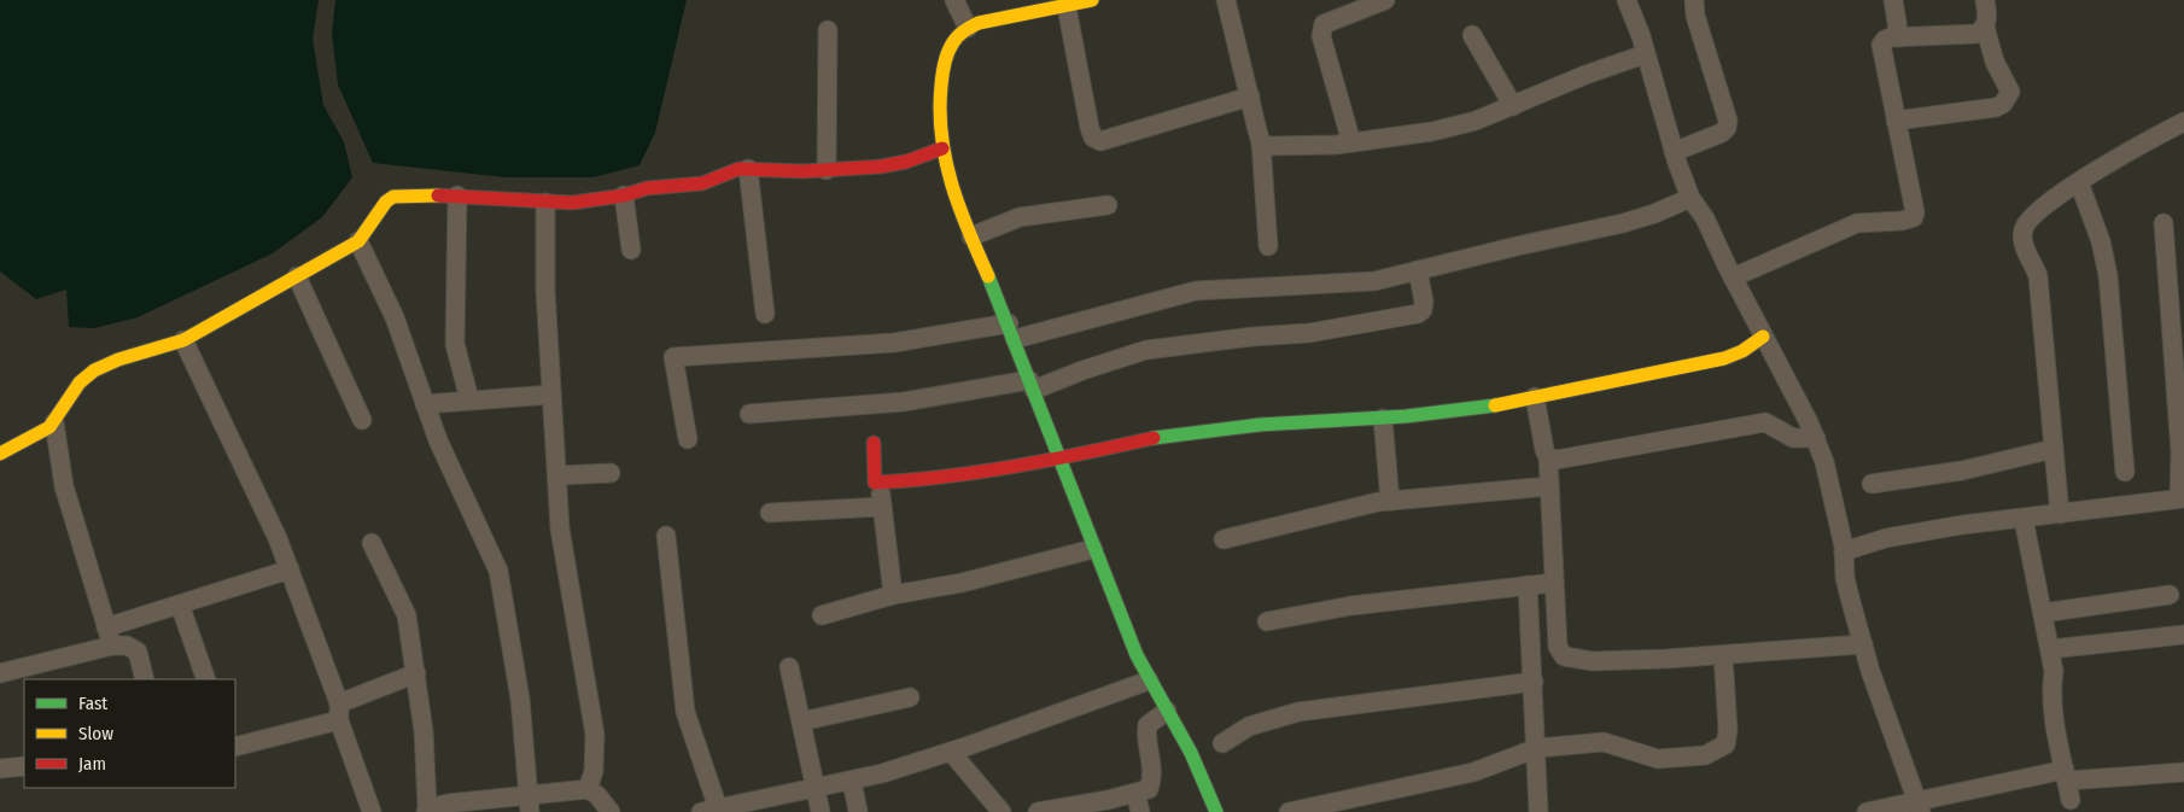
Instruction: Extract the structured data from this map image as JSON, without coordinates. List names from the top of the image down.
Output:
{
  "legend": ["Fast", "Slow", "Jam"]
}
